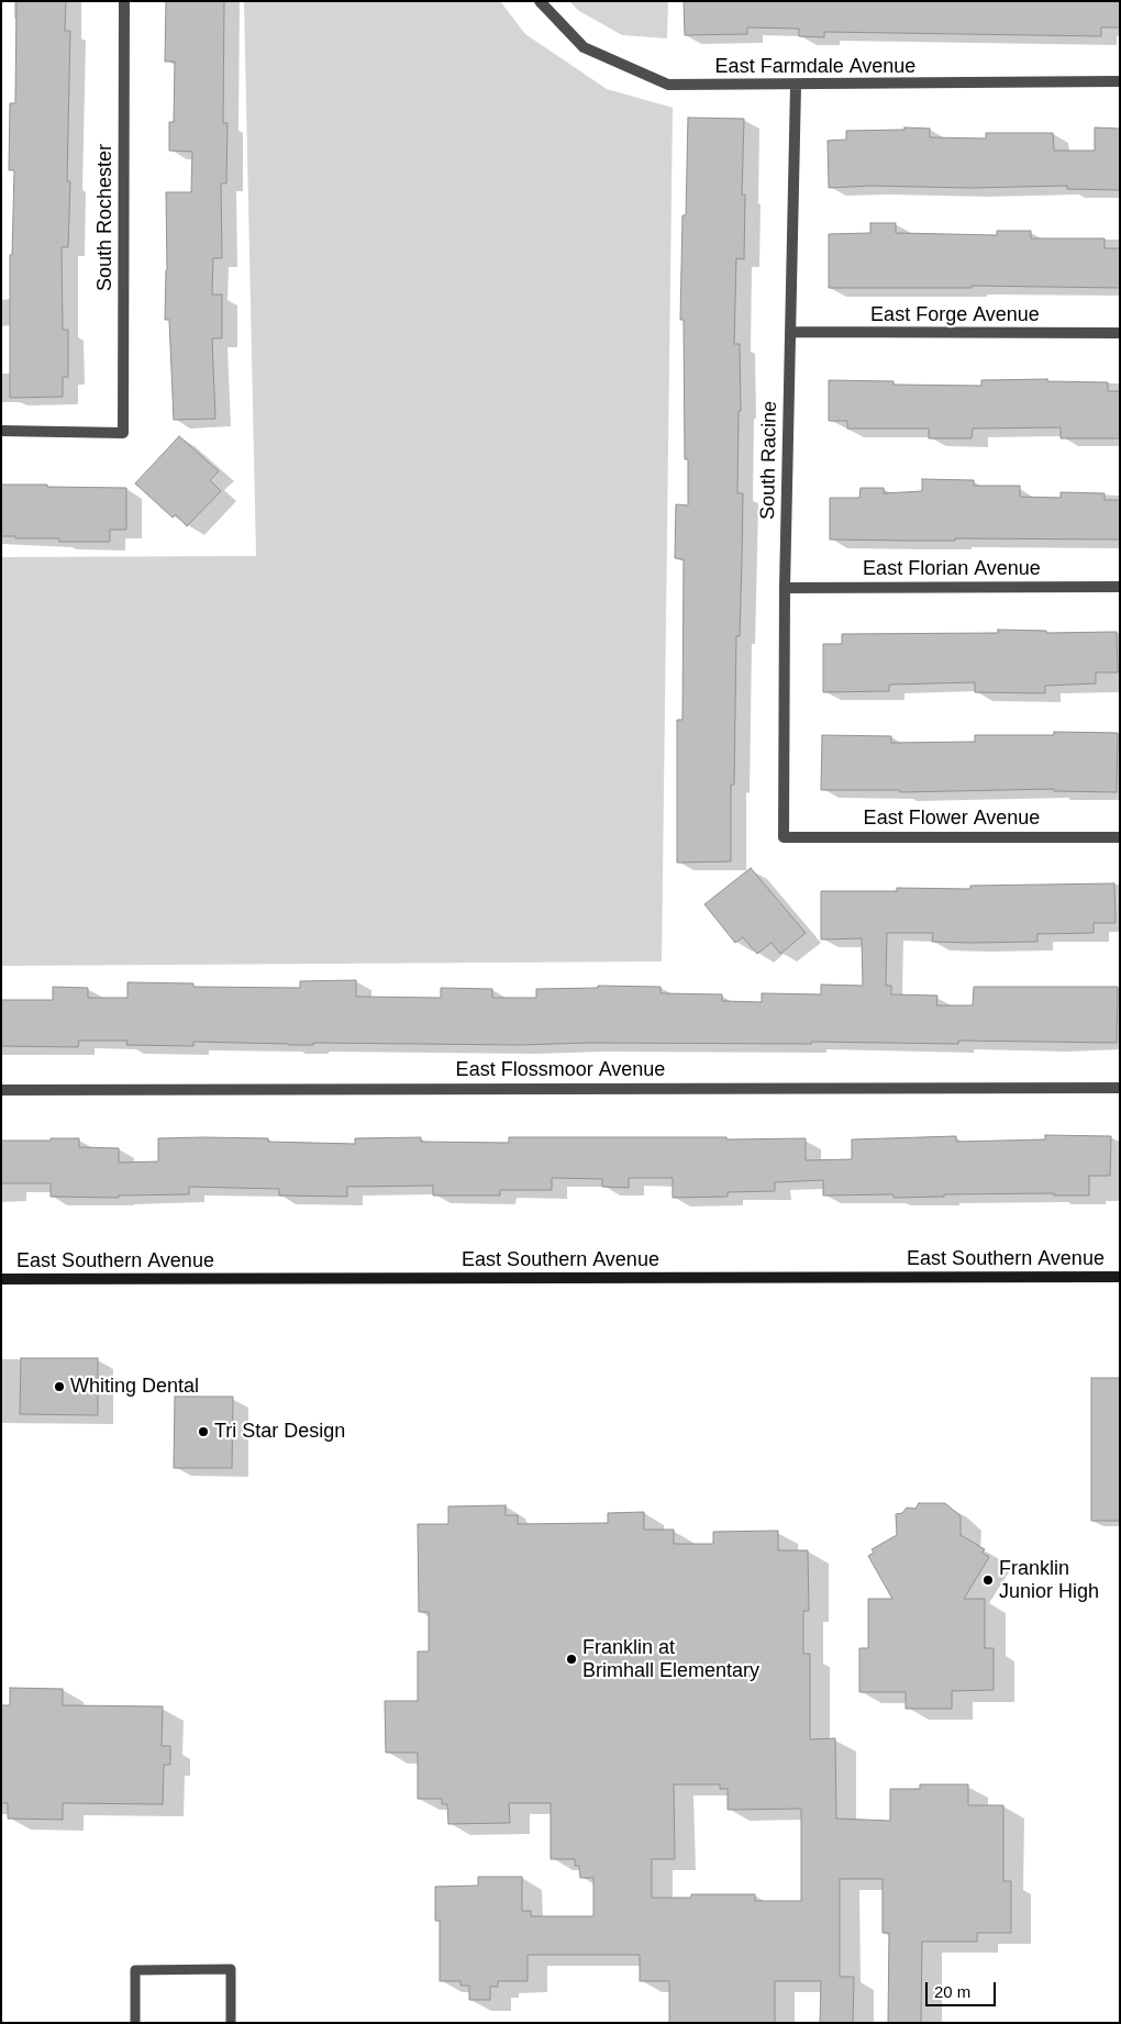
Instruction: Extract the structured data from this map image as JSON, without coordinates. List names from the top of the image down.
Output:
{
  "streets": {
    "main road": ["East Southern Avenue"],
    "street": [
      "East Farmdale Avenue",
      "South Rochester",
      "East Forge Avenue",
      "South Racine",
      "East Florian Avenue",
      "East Flower Avenue",
      "East Flossmoor Avenue"
    ]
  },
  "crossings": [
    ["East Farmdale Avenue", "South Racine"],
    ["East Forge Avenue", "South Racine"],
    ["South Racine", "East Florian Avenue"],
    ["South Racine", "East Flower Avenue"]
  ],
  "places": [
    "Whiting Dental",
    "Tri Star Design",
    "Franklin Junior High",
    "Franklin at Brimhall Elementary"
  ],
  "scale_bar": "20 m"
}
